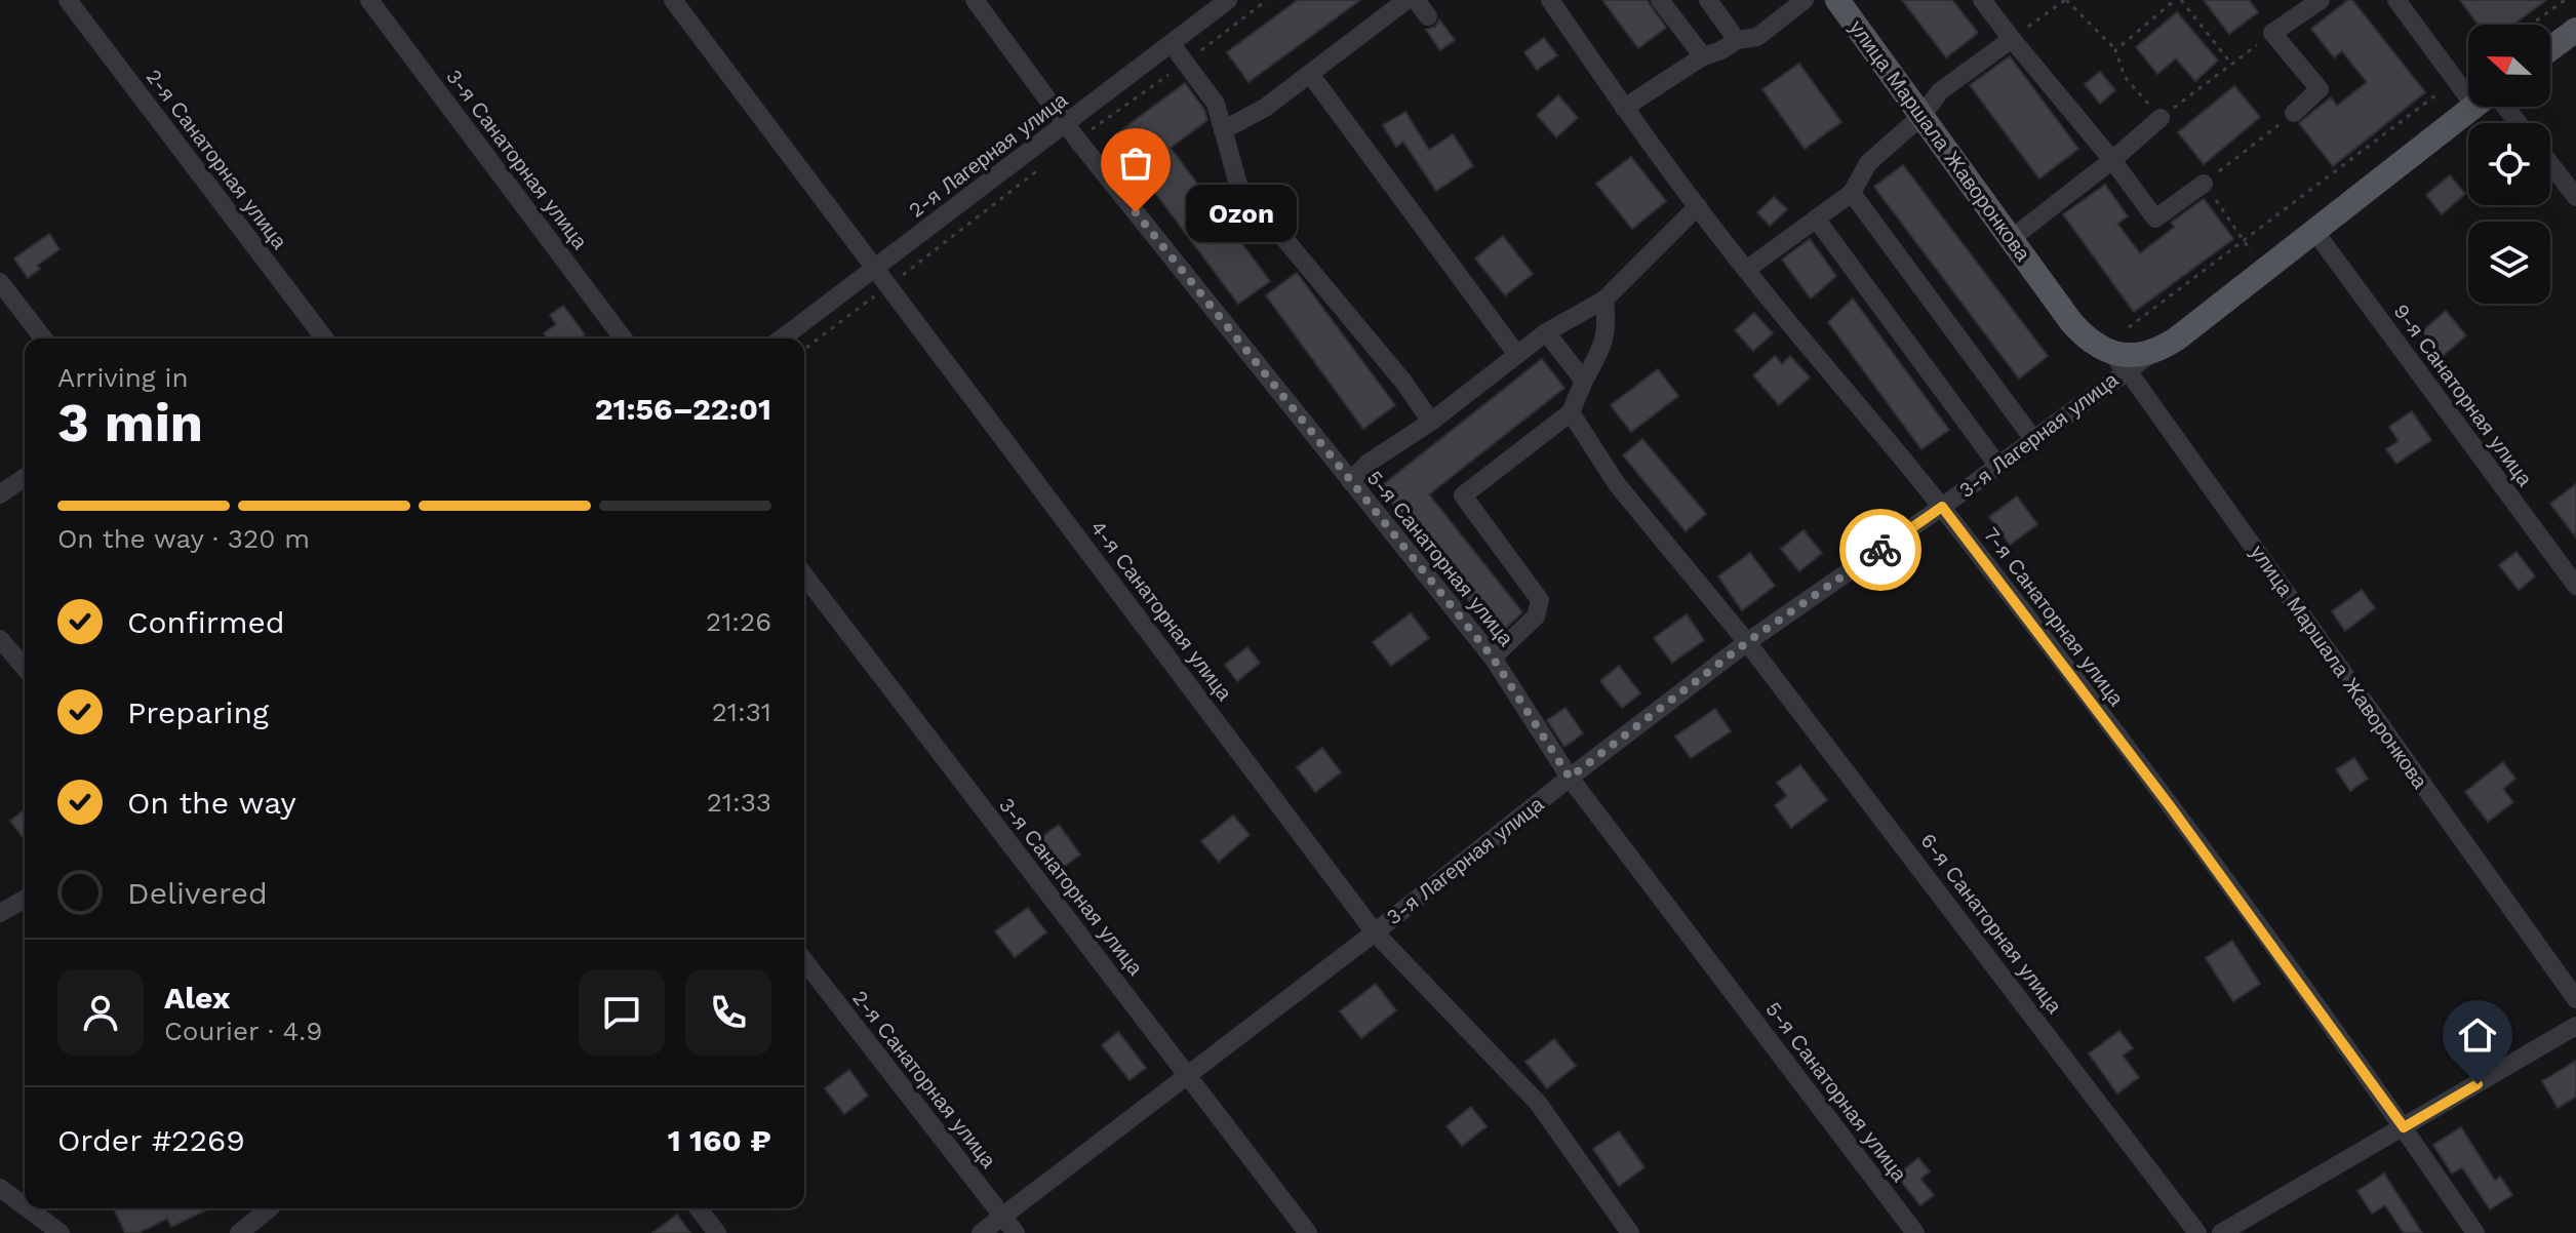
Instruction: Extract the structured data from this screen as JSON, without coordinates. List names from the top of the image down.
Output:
{
  "streets": {
    "main road": ["улица Маршала Жаворонкова", "3-я Лагерная улица"],
    "street": [
      "2-я Лагерная улица",
      "2-я Санаторная улица",
      "3-я Санаторная улица",
      "9-я Санаторная улица",
      "5-я Санаторная улица",
      "4-я Санаторная улица",
      "7-я Санаторная улица",
      "6-я Санаторная улица"
    ]
  },
  "crossings": [
    ["улица Маршала Жаворонкова", "3-я Лагерная улица"],
    ["2-я Лагерная улица", "5-я Санаторная улица"],
    ["2-я Лагерная улица", "4-я Санаторная улица"],
    ["2-я Санаторная улица", "3-я Лагерная улица"],
    ["3-я Санаторная улица", "3-я Лагерная улица"],
    ["9-я Санаторная улица", "3-я Лагерная улица"],
    ["3-я Лагерная улица", "5-я Санаторная улица"],
    ["3-я Лагерная улица", "4-я Санаторная улица"],
    ["3-я Лагерная улица", "7-я Санаторная улица"],
    ["3-я Лагерная улица", "6-я Санаторная улица"]
  ],
  "places": ["Ozon"],
  "north": "left",
  "page": {
    "bubble": "Ozon",
    "heading": ["3 min", "Arriving in", "21:56–22:01"],
    "panel": [
      "Alex",
      "Courier · 4.9",
      "Order #2269",
      "1 160 ₽"
    ],
    "bar": "On the way · 320 m",
    "list": [
      ["Confirmed", "21:26"],
      ["Preparing", "21:31"],
      ["On the way", "21:33"],
      "Delivered"
    ]
  }
}
